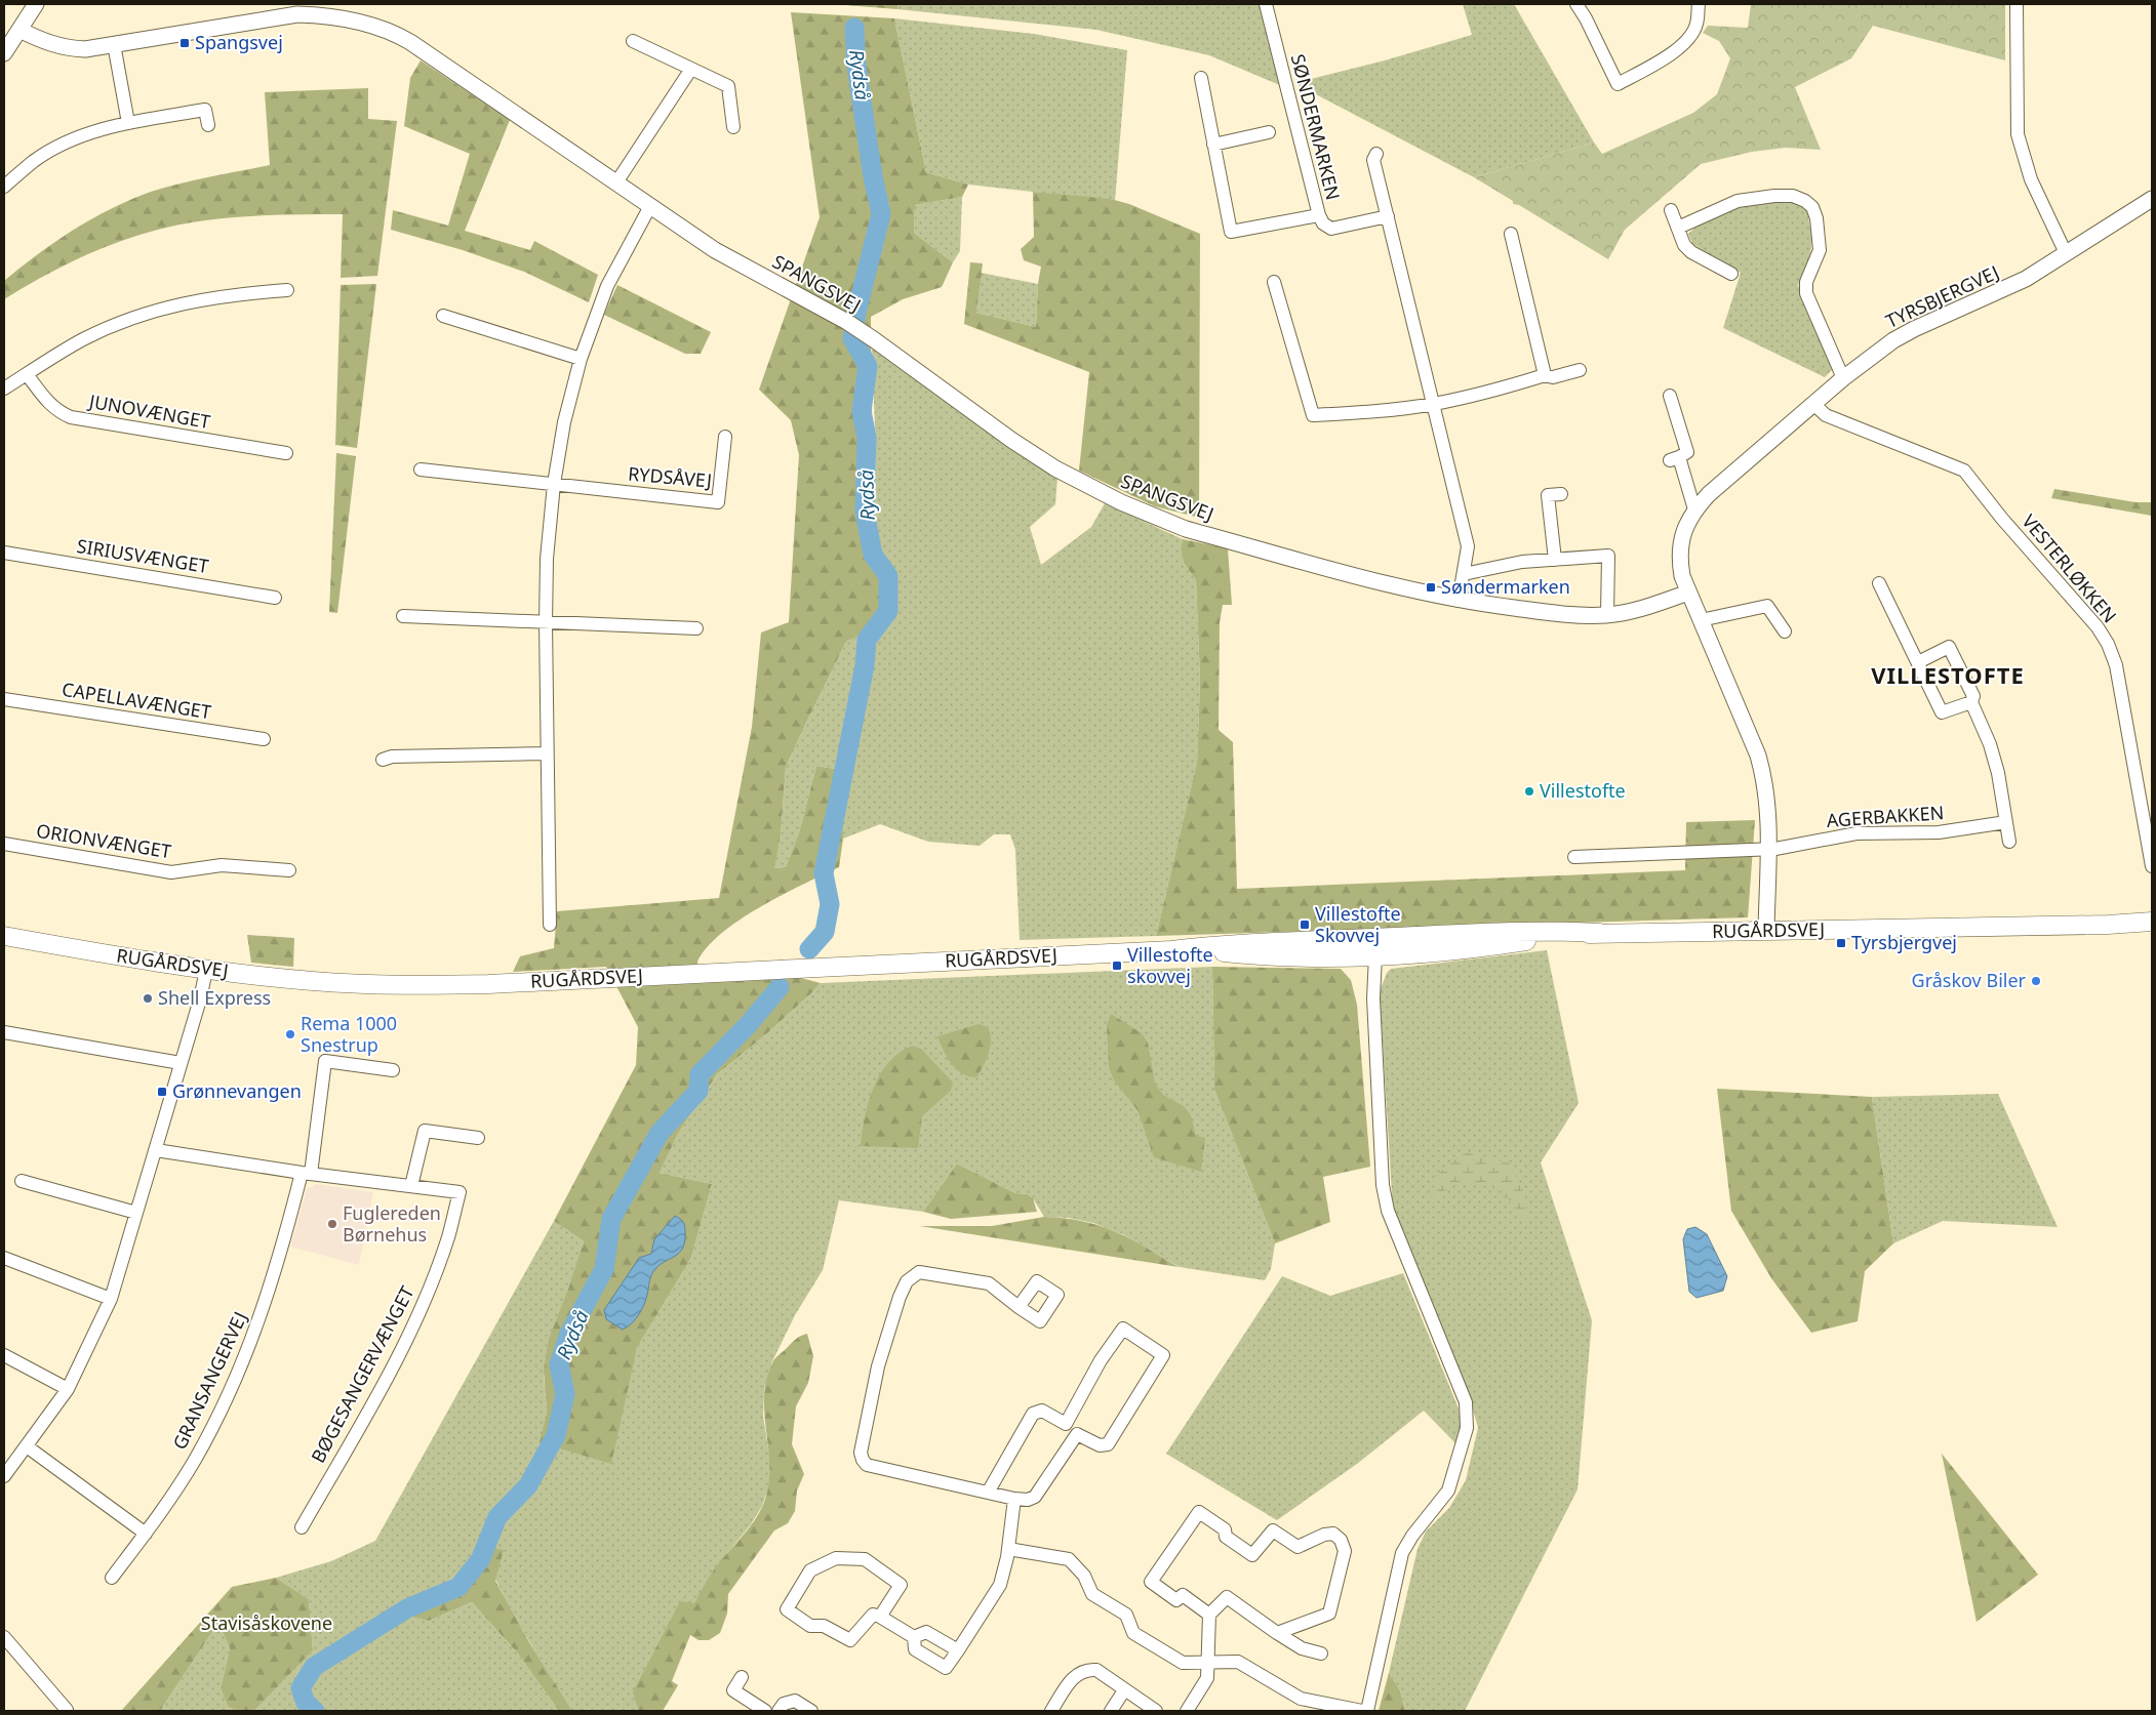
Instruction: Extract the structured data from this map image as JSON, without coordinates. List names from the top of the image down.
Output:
{
  "streets": {
    "main road": ["RUGÅRDSVEJ"],
    "street": [
      "SØNDERMARKEN",
      "SPANGSVEJ",
      "TYRSBJERGVEJ",
      "JUNOVÆNGET",
      "RYDSÅVEJ",
      "SIRIUSVÆNGET",
      "VESTERLØKKEN",
      "CAPELLAVÆNGET",
      "AGERBAKKEN",
      "ORIONVÆNGET",
      "BØGESANGERVÆNGET",
      "GRANSANGERVEJ"
    ]
  },
  "crossings": [
    ["SPANGSVEJ", "TYRSBJERGVEJ"],
    ["TYRSBJERGVEJ", "VESTERLØKKEN"],
    ["TYRSBJERGVEJ", "AGERBAKKEN"],
    ["TYRSBJERGVEJ", "RUGÅRDSVEJ"],
    ["BØGESANGERVÆNGET", "GRANSANGERVEJ"]
  ],
  "districts": ["VILLESTOFTE"],
  "water": ["Rydså"],
  "parks": ["Stavisåskovene"],
  "places": {
    "transit": [
      "Spangsvej",
      "Søndermarken",
      "Villestofte Skovvej",
      "Tyrsbjergvej",
      "Villestofte skovvej",
      "Grønnevangen"
    ],
    "other": [
      "Villestofte",
      "Gråskov Biler",
      "Shell Express",
      "Rema 1000 Snestrup",
      "Fuglereden Børnehus"
    ]
  }
}
